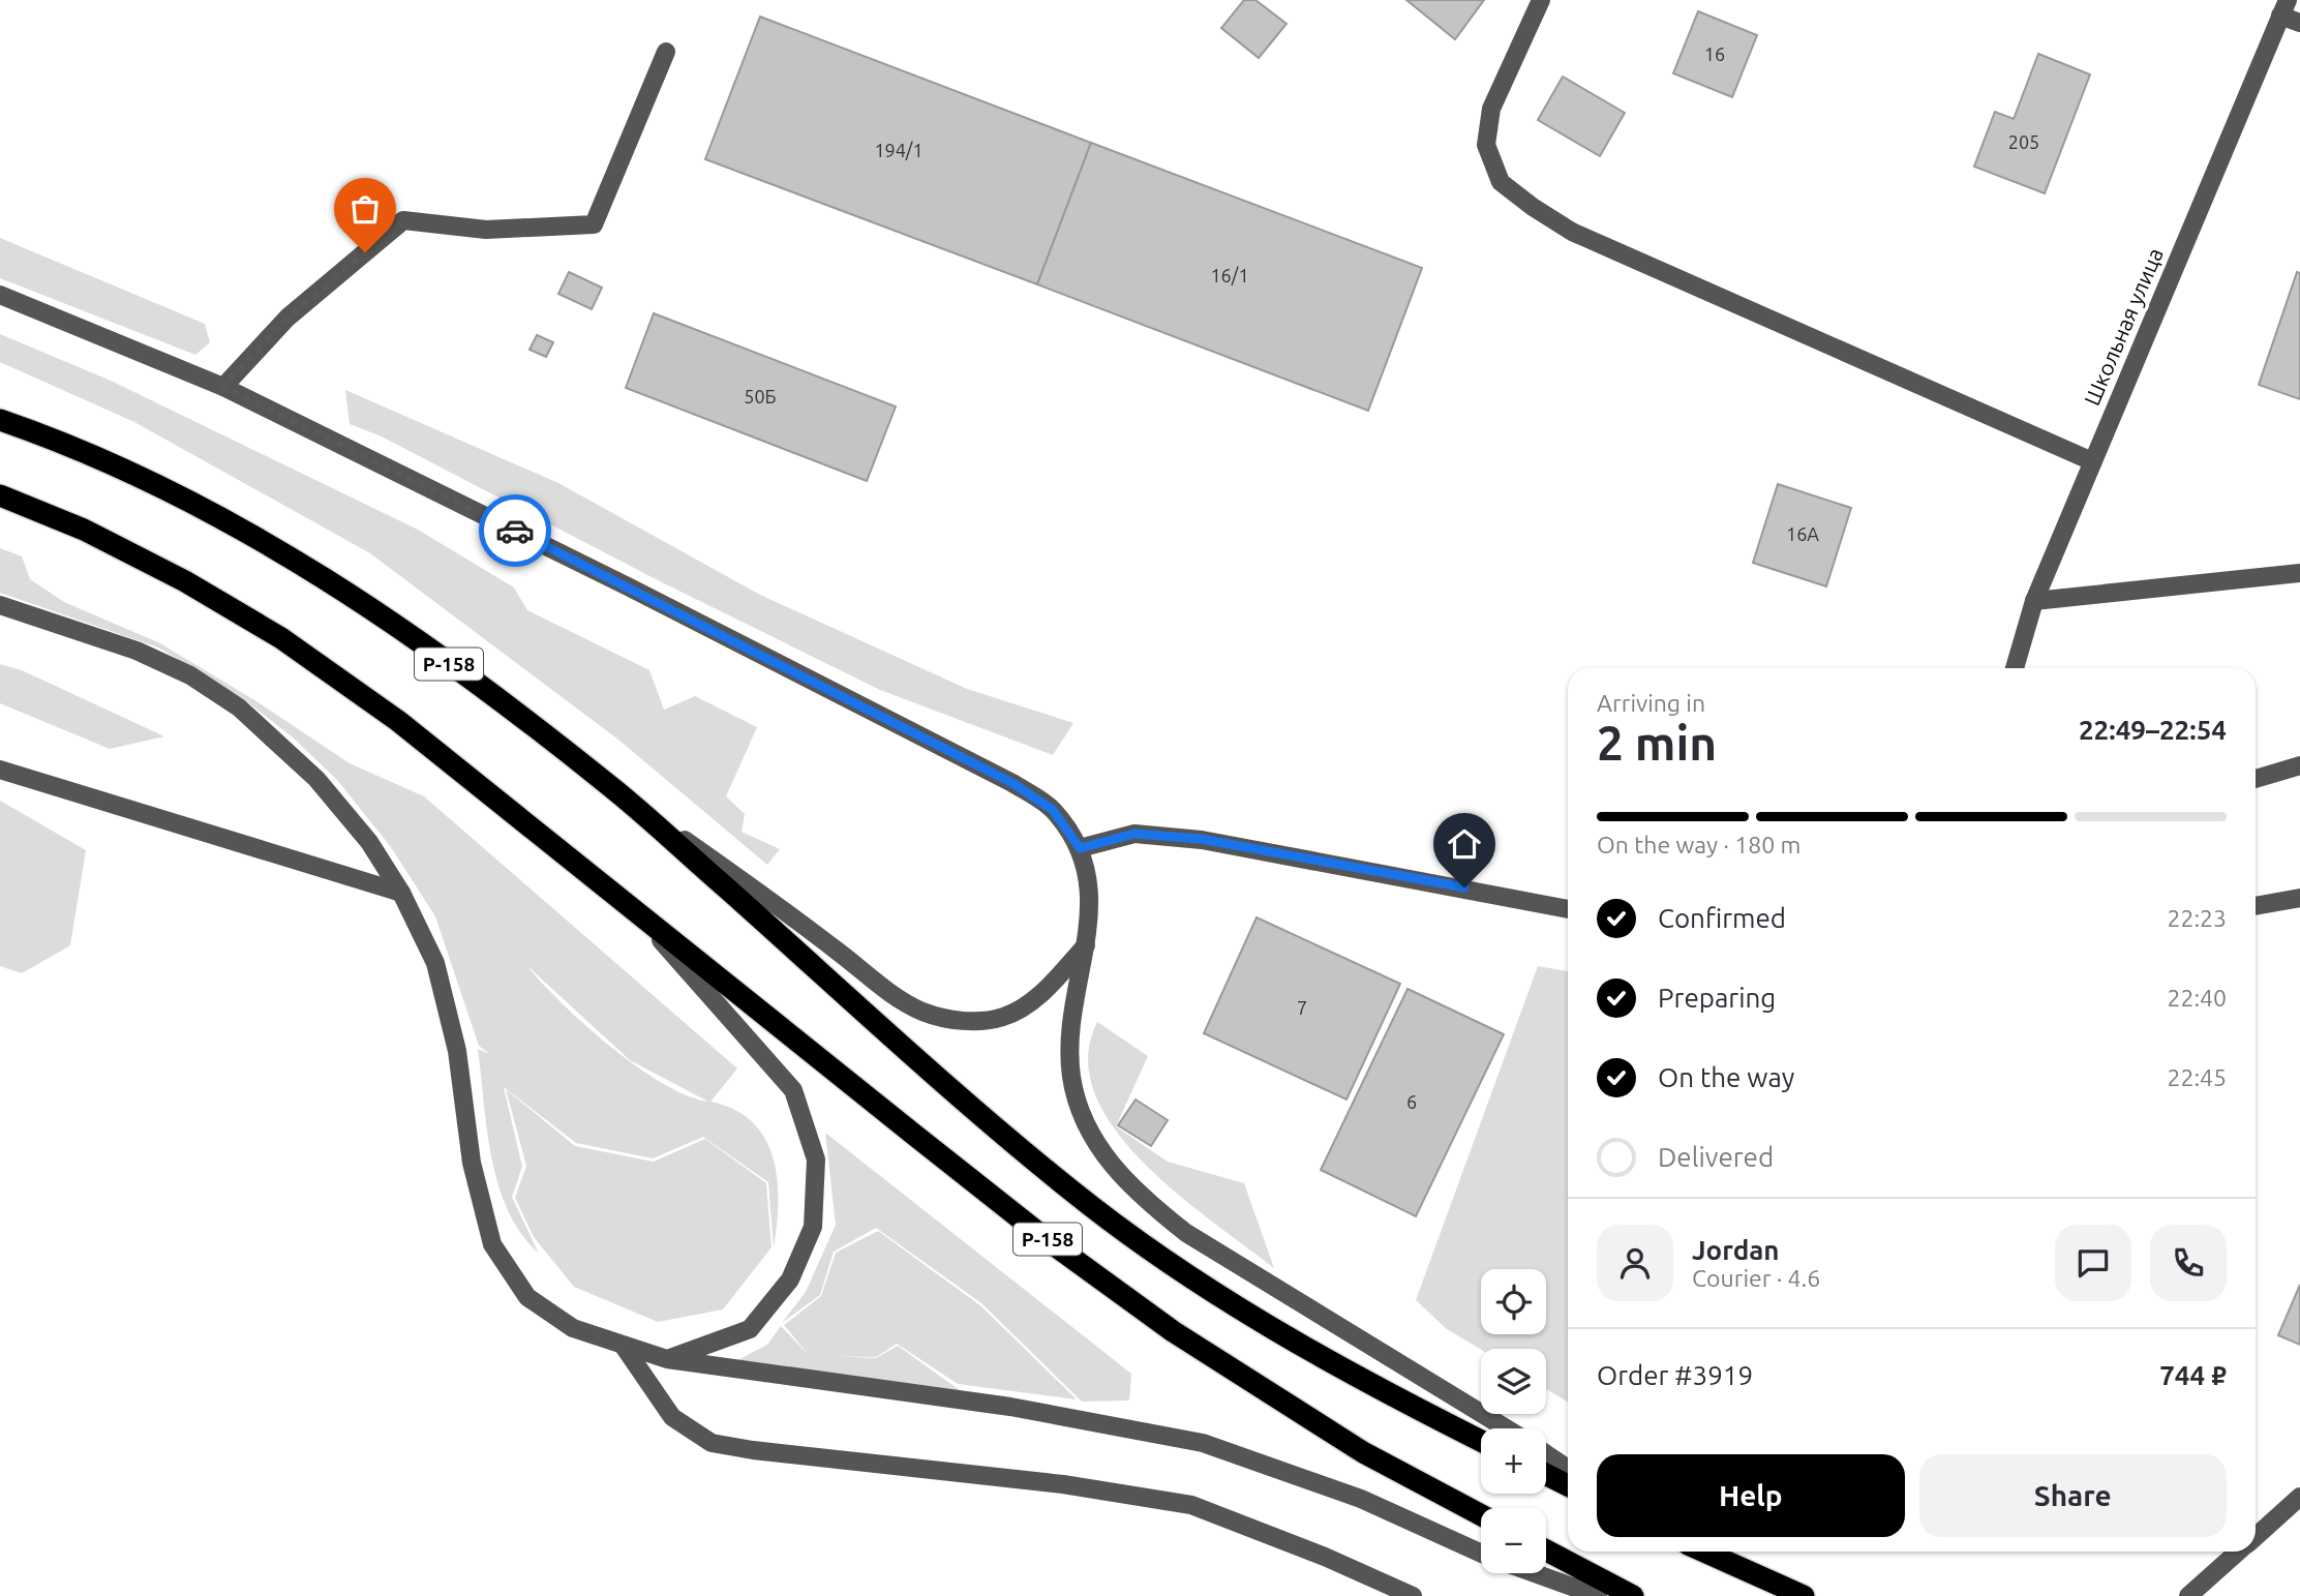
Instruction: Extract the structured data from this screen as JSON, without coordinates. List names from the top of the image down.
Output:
{
  "streets": {
    "highway": ["Р-158"],
    "street": ["Школьная улица"]
  },
  "house_numbers": [
    "16",
    "205",
    "194/1",
    "16/1",
    "50Б",
    "16А",
    "7",
    "6"
  ],
  "page": {
    "heading": ["2 min", "Arriving in", "22:49–22:54"],
    "panel": [
      "Jordan",
      "Courier · 4.6",
      "Order #3919",
      "744 ₽"
    ],
    "bar": "On the way · 180 m",
    "list": [
      ["Confirmed", "22:23"],
      ["Preparing", "22:40"],
      ["On the way", "22:45"],
      "Delivered"
    ],
    "map_buttons": ["+", "−"],
    "buttons": ["Help", "Share"]
  }
}
